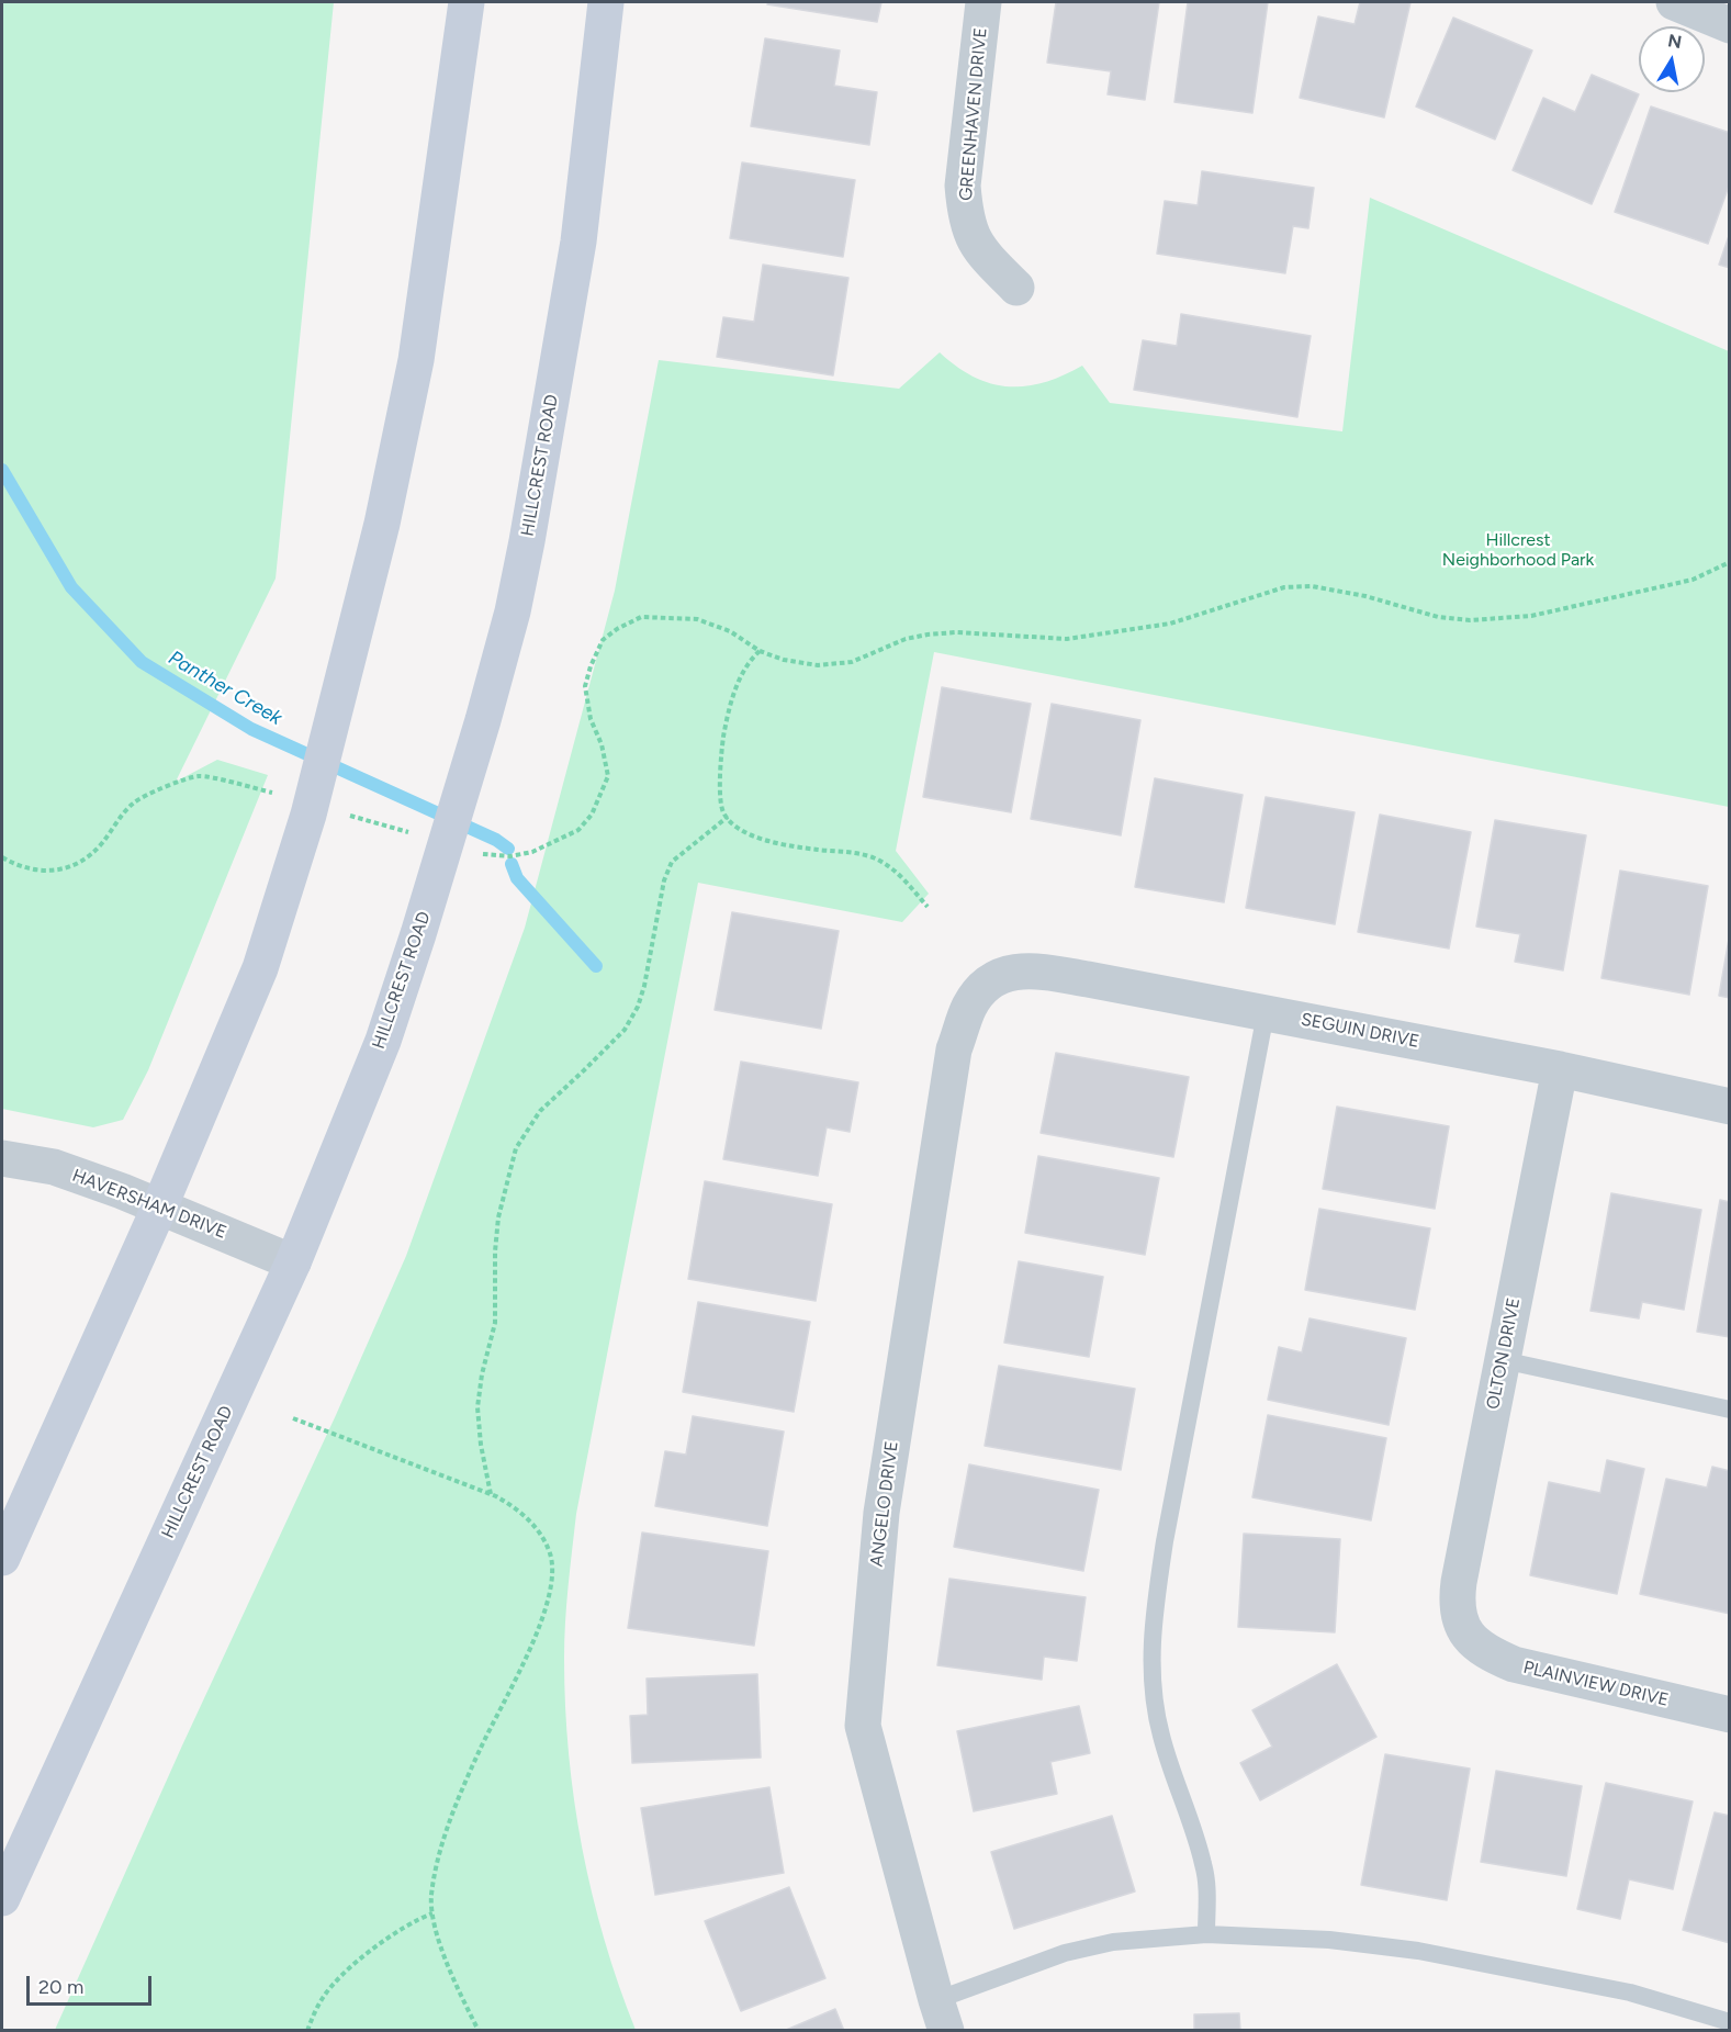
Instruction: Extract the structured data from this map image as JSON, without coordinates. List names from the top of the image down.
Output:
{
  "streets": {
    "main road": ["HILLCREST ROAD"],
    "street": [
      "GREENHAVEN DRIVE",
      "SEGUIN DRIVE",
      "HAVERSHAM DRIVE",
      "OLTON DRIVE",
      "ANGELO DRIVE",
      "PLAINVIEW DRIVE"
    ]
  },
  "crossings": [
    ["HILLCREST ROAD", "HAVERSHAM DRIVE"],
    ["SEGUIN DRIVE", "OLTON DRIVE"],
    ["SEGUIN DRIVE", "ANGELO DRIVE"],
    ["OLTON DRIVE", "PLAINVIEW DRIVE"]
  ],
  "water": ["Panther Creek"],
  "parks": ["Hillcrest Neighborhood Park"],
  "scale_bar": "20 m",
  "north": "top"
}
